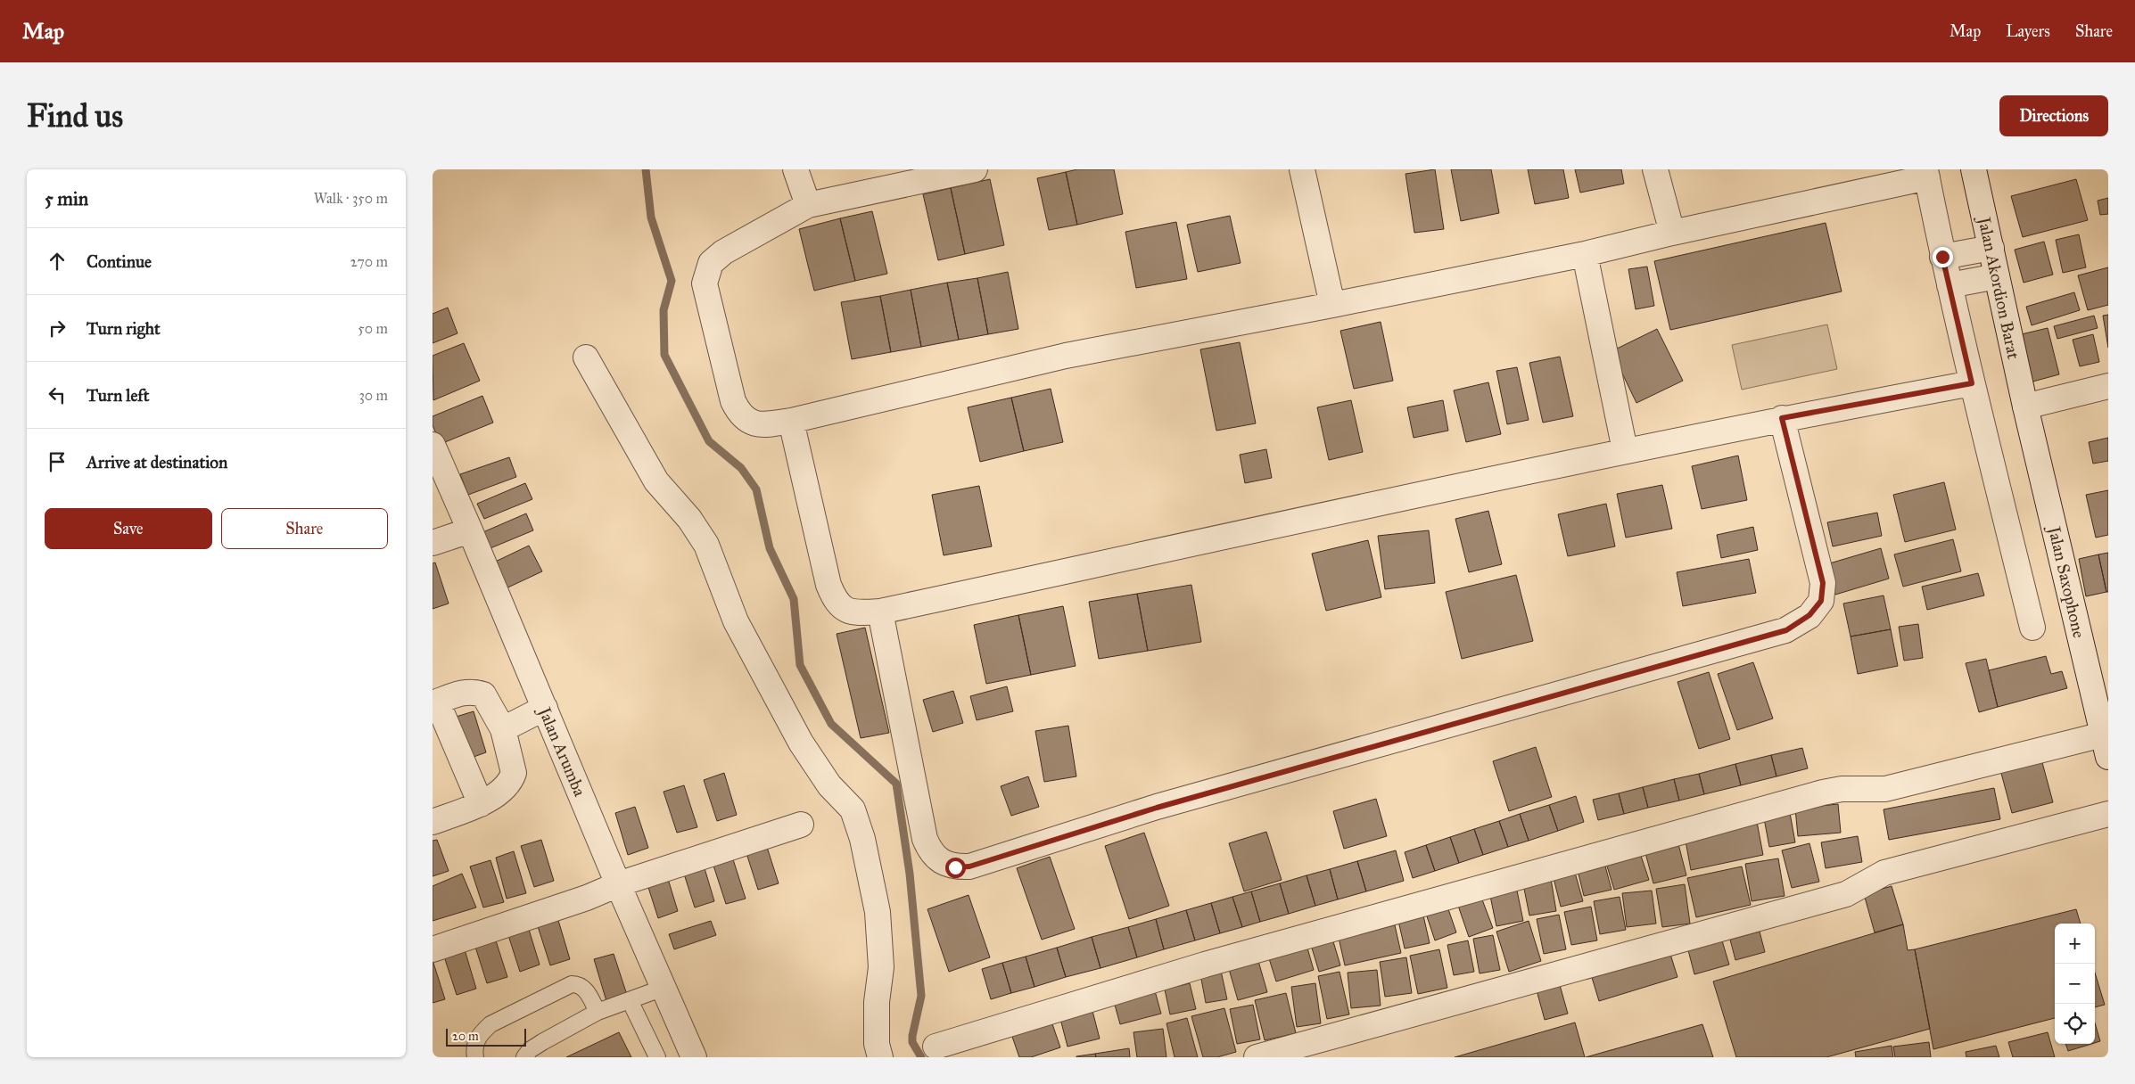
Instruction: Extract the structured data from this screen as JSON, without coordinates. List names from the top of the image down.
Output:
{
  "streets": {
    "street": ["Jalan Akordion Barat", "Jalan Saxophone", "Jalan Arumba"]
  },
  "crossings": [
    ["Jalan Akordion Barat", "Jalan Saxophone"]
  ],
  "scale_bar": "20 m",
  "page": {
    "header": "Map",
    "nav": ["Map", "Layers", "Share"],
    "buttons": [
      "Directions",
      ["Save", "Share"]
    ],
    "title": "Find us",
    "heading": ["5 min", "Walk · 350 m"],
    "list": [
      ["Continue", "270 m"],
      ["Turn right", "50 m"],
      ["Turn left", "30 m"],
      "Arrive at destination"
    ],
    "map_buttons": ["+", "−"],
    "scale": "20 m"
  }
}
